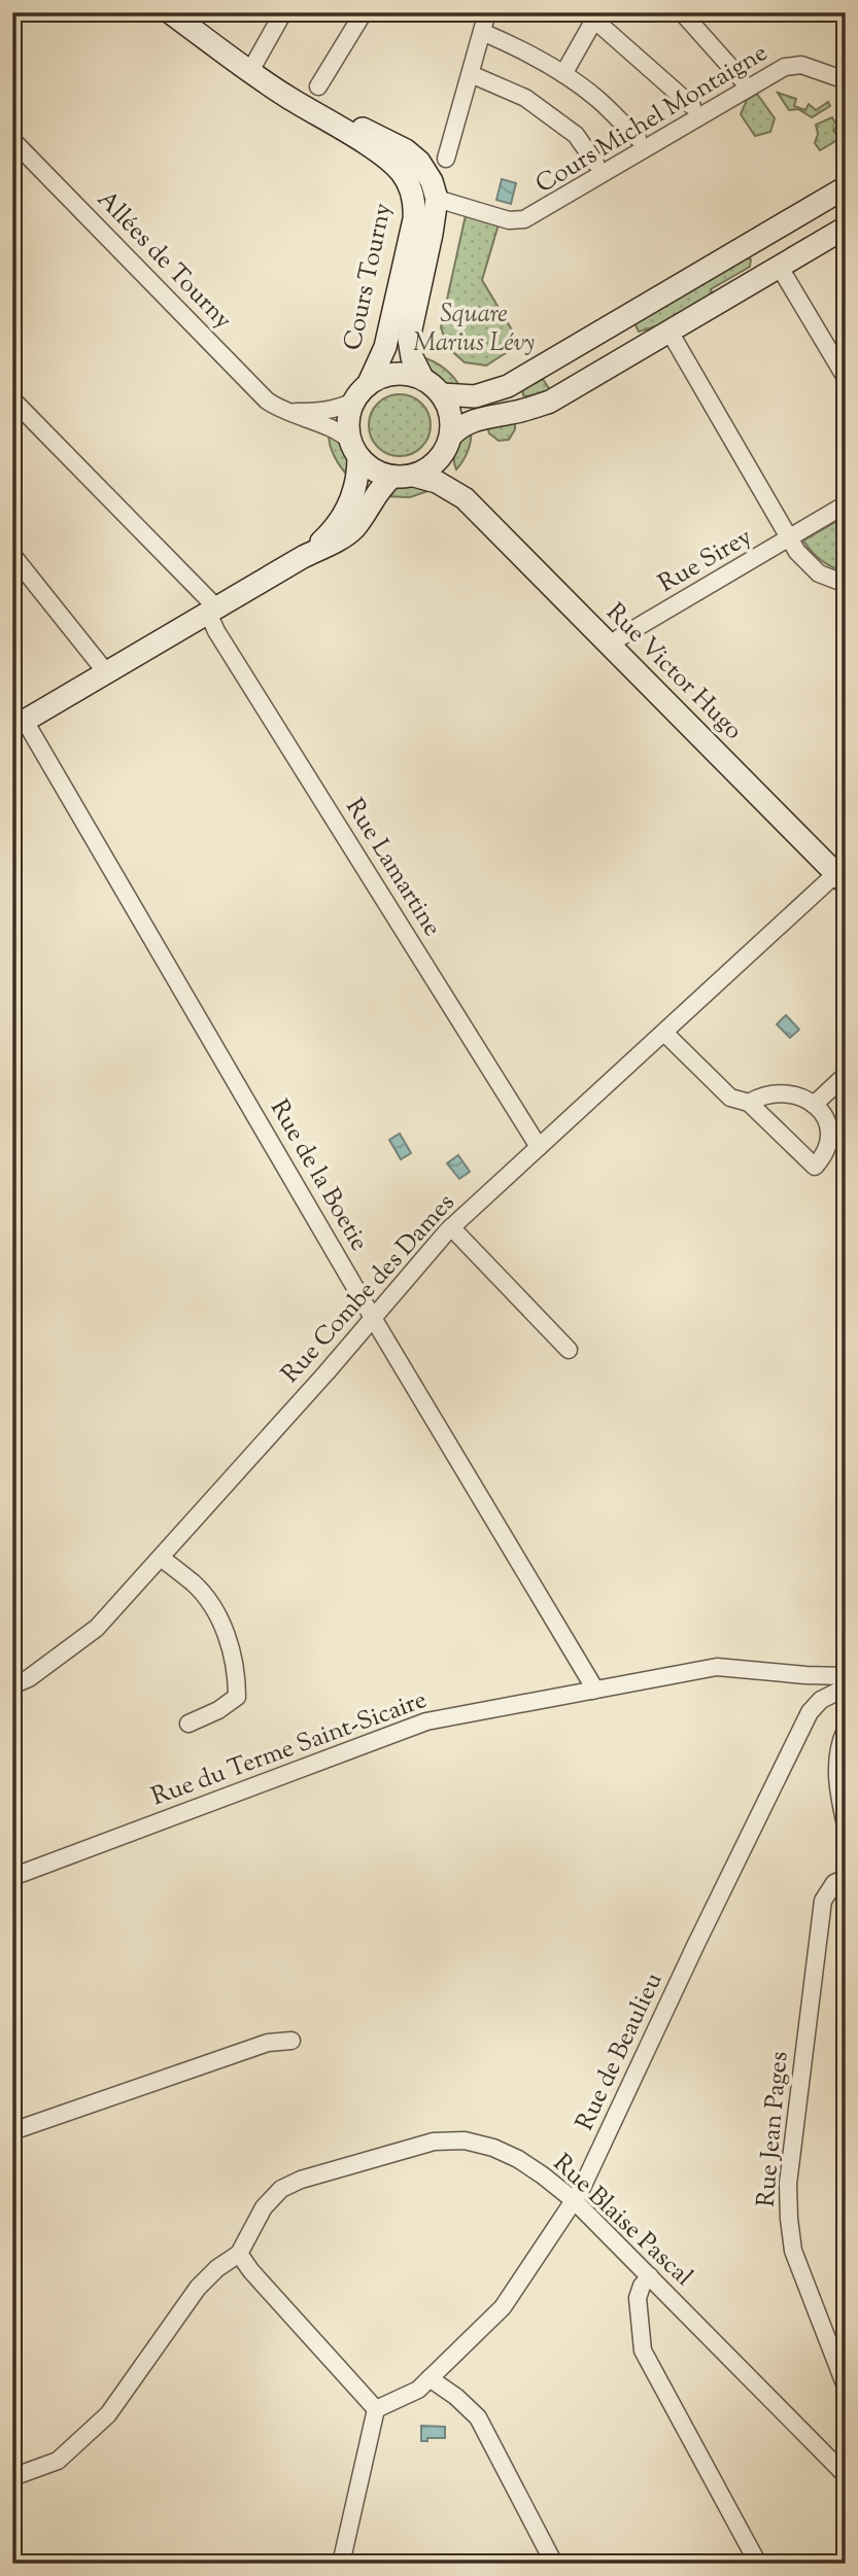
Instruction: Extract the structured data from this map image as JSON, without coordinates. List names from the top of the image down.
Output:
{
  "streets": {
    "main road": ["Cours Tourny", "Rue Victor Hugo"],
    "street": [
      "Cours Michel Montaigne",
      "Allées de Tourny",
      "Rue Sirey",
      "Rue Lamartine",
      "Rue de la Boetie",
      "Rue Combe des Dames",
      "Rue du Terme Saint-Sicaire",
      "Rue de Beaulieu",
      "Rue Jean Pages",
      "Rue Blaise Pascal"
    ]
  },
  "crossings": [
    ["Cours Michel Montaigne", "Cours Tourny"],
    ["Allées de Tourny", "Cours Tourny"],
    ["Allées de Tourny", "Rue Victor Hugo"],
    ["Cours Tourny", "Rue Victor Hugo"],
    ["Rue Sirey", "Rue Victor Hugo"],
    ["Rue Victor Hugo", "Rue Combe des Dames"],
    ["Rue Lamartine", "Rue Combe des Dames"],
    ["Rue de la Boetie", "Rue Combe des Dames"],
    ["Rue de la Boetie", "Rue du Terme Saint-Sicaire"],
    ["Rue de Beaulieu", "Rue Blaise Pascal"]
  ],
  "parks": ["Square Marius Lévy"]
}
